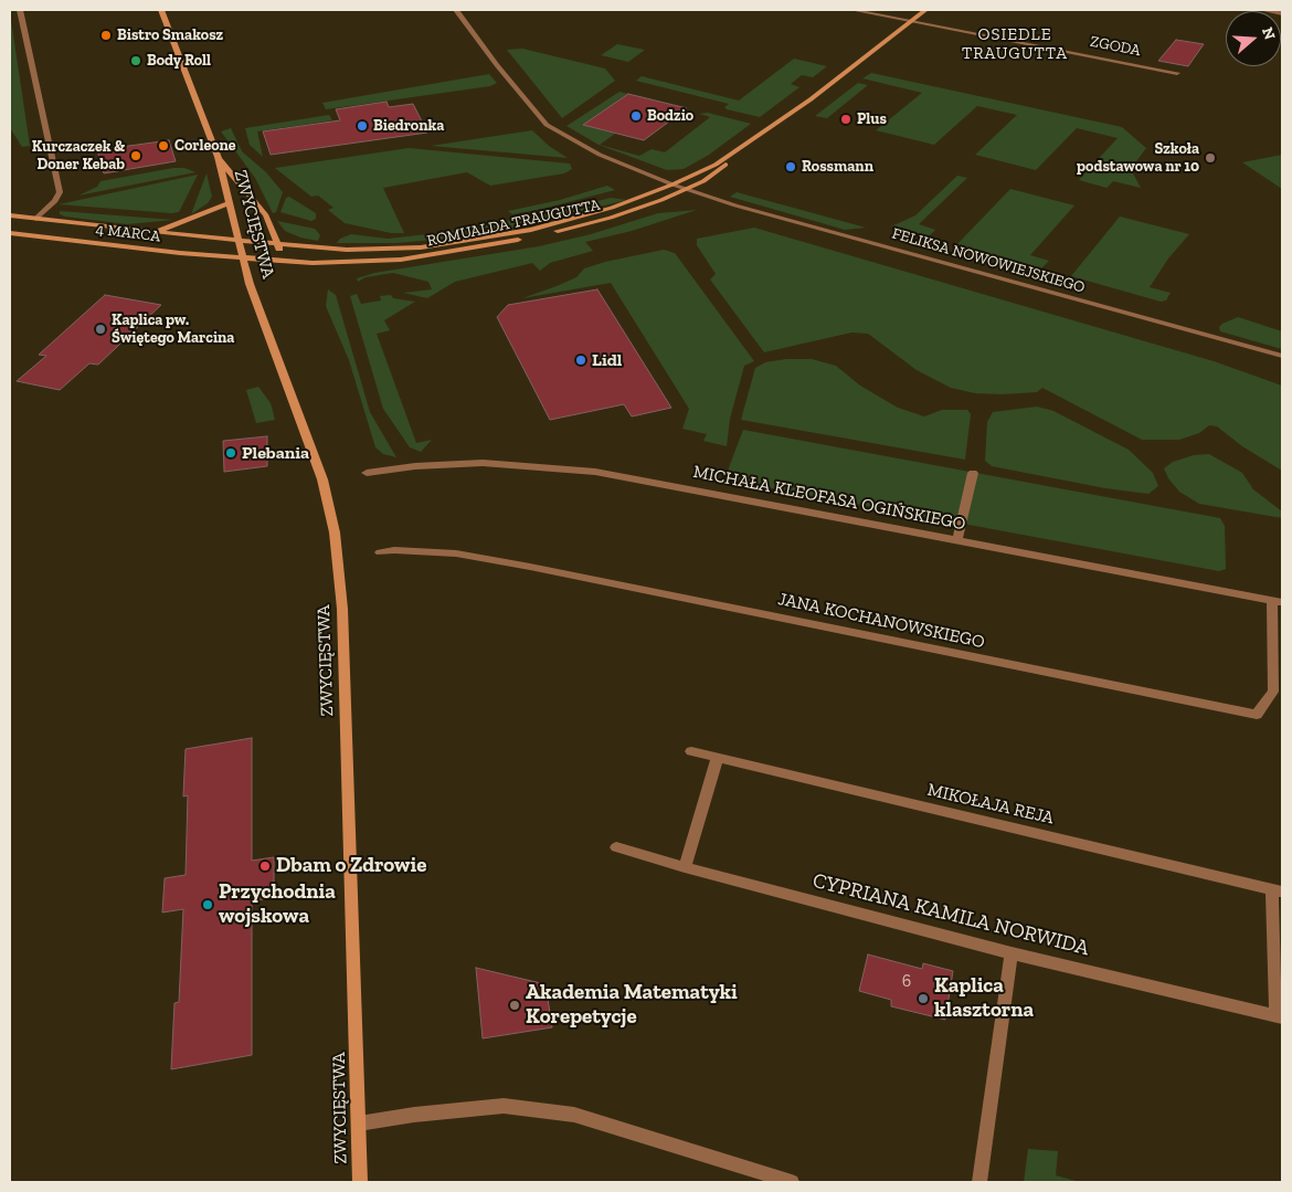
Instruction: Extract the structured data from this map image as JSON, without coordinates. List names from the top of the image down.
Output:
{
  "streets": {
    "main road": ["ROMUALDA TRAUGUTTA", "ZWYCIĘSTWA", "4 MARCA"],
    "street": [
      "ZGODA",
      "FELIKSA NOWOWIEJSKIEGO",
      "MICHAŁA KLEOFASA OGIŃSKIEGO",
      "JANA KOCHANOWSKIEGO",
      "MIKOŁAJA REJA",
      "CYPRIANA KAMILA NORWIDA"
    ]
  },
  "crossings": [
    ["ZGODA", "ROMUALDA TRAUGUTTA"],
    ["ROMUALDA TRAUGUTTA", "ZWYCIĘSTWA"],
    ["ROMUALDA TRAUGUTTA", "4 MARCA"],
    ["ROMUALDA TRAUGUTTA", "FELIKSA NOWOWIEJSKIEGO"],
    ["ZWYCIĘSTWA", "4 MARCA"],
    ["MICHAŁA KLEOFASA OGIŃSKIEGO", "JANA KOCHANOWSKIEGO"],
    ["MIKOŁAJA REJA", "CYPRIANA KAMILA NORWIDA"]
  ],
  "districts": ["OSIEDLE TRAUGUTTA"],
  "places": [
    "Bistro Smakosz",
    "Body Roll",
    "Bodzio",
    "Plus",
    "Biedronka",
    "Corleone",
    "Kurczaczek & Doner Kebab",
    "Szkoła podstawowa nr 10",
    "Rossmann",
    "Kaplica pw. Świętego Marcina",
    "Lidl",
    "Plebania",
    "Dbam o Zdrowie",
    "Przychodnia wojskowa",
    "Kaplica klasztorna",
    "Akademia Matematyki Korepetycje"
  ],
  "house_numbers": ["6"],
  "north": "right"
}
